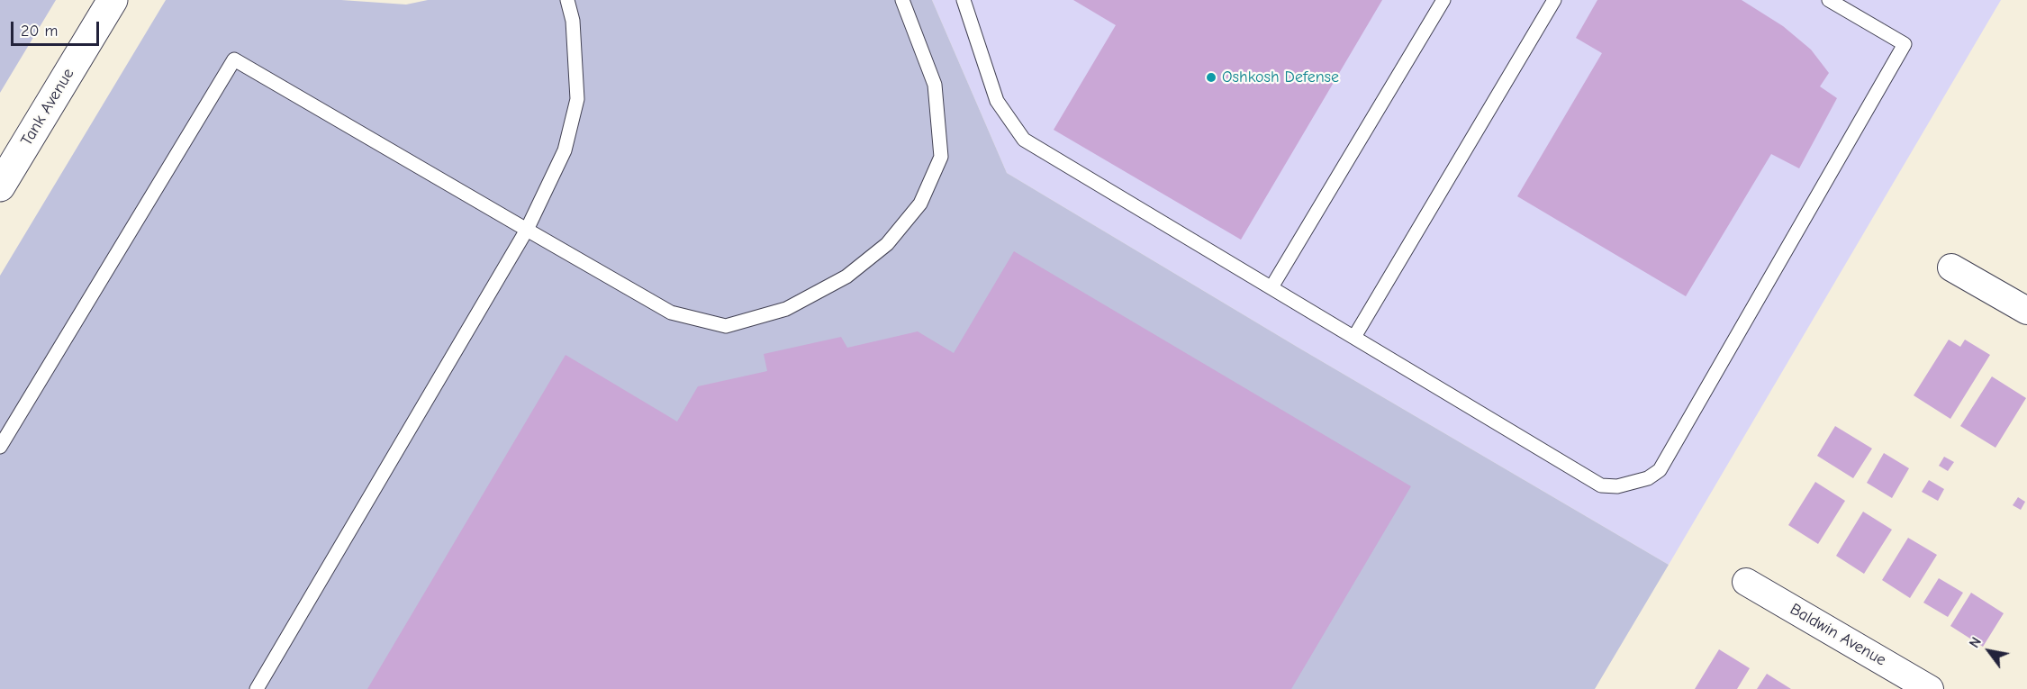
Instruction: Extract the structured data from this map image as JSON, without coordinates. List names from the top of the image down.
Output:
{
  "streets": {
    "street": ["Tank Avenue", "Baldwin Avenue"]
  },
  "places": ["Oshkosh Defense"],
  "scale_bar": "20 m",
  "north": "top left"
}
